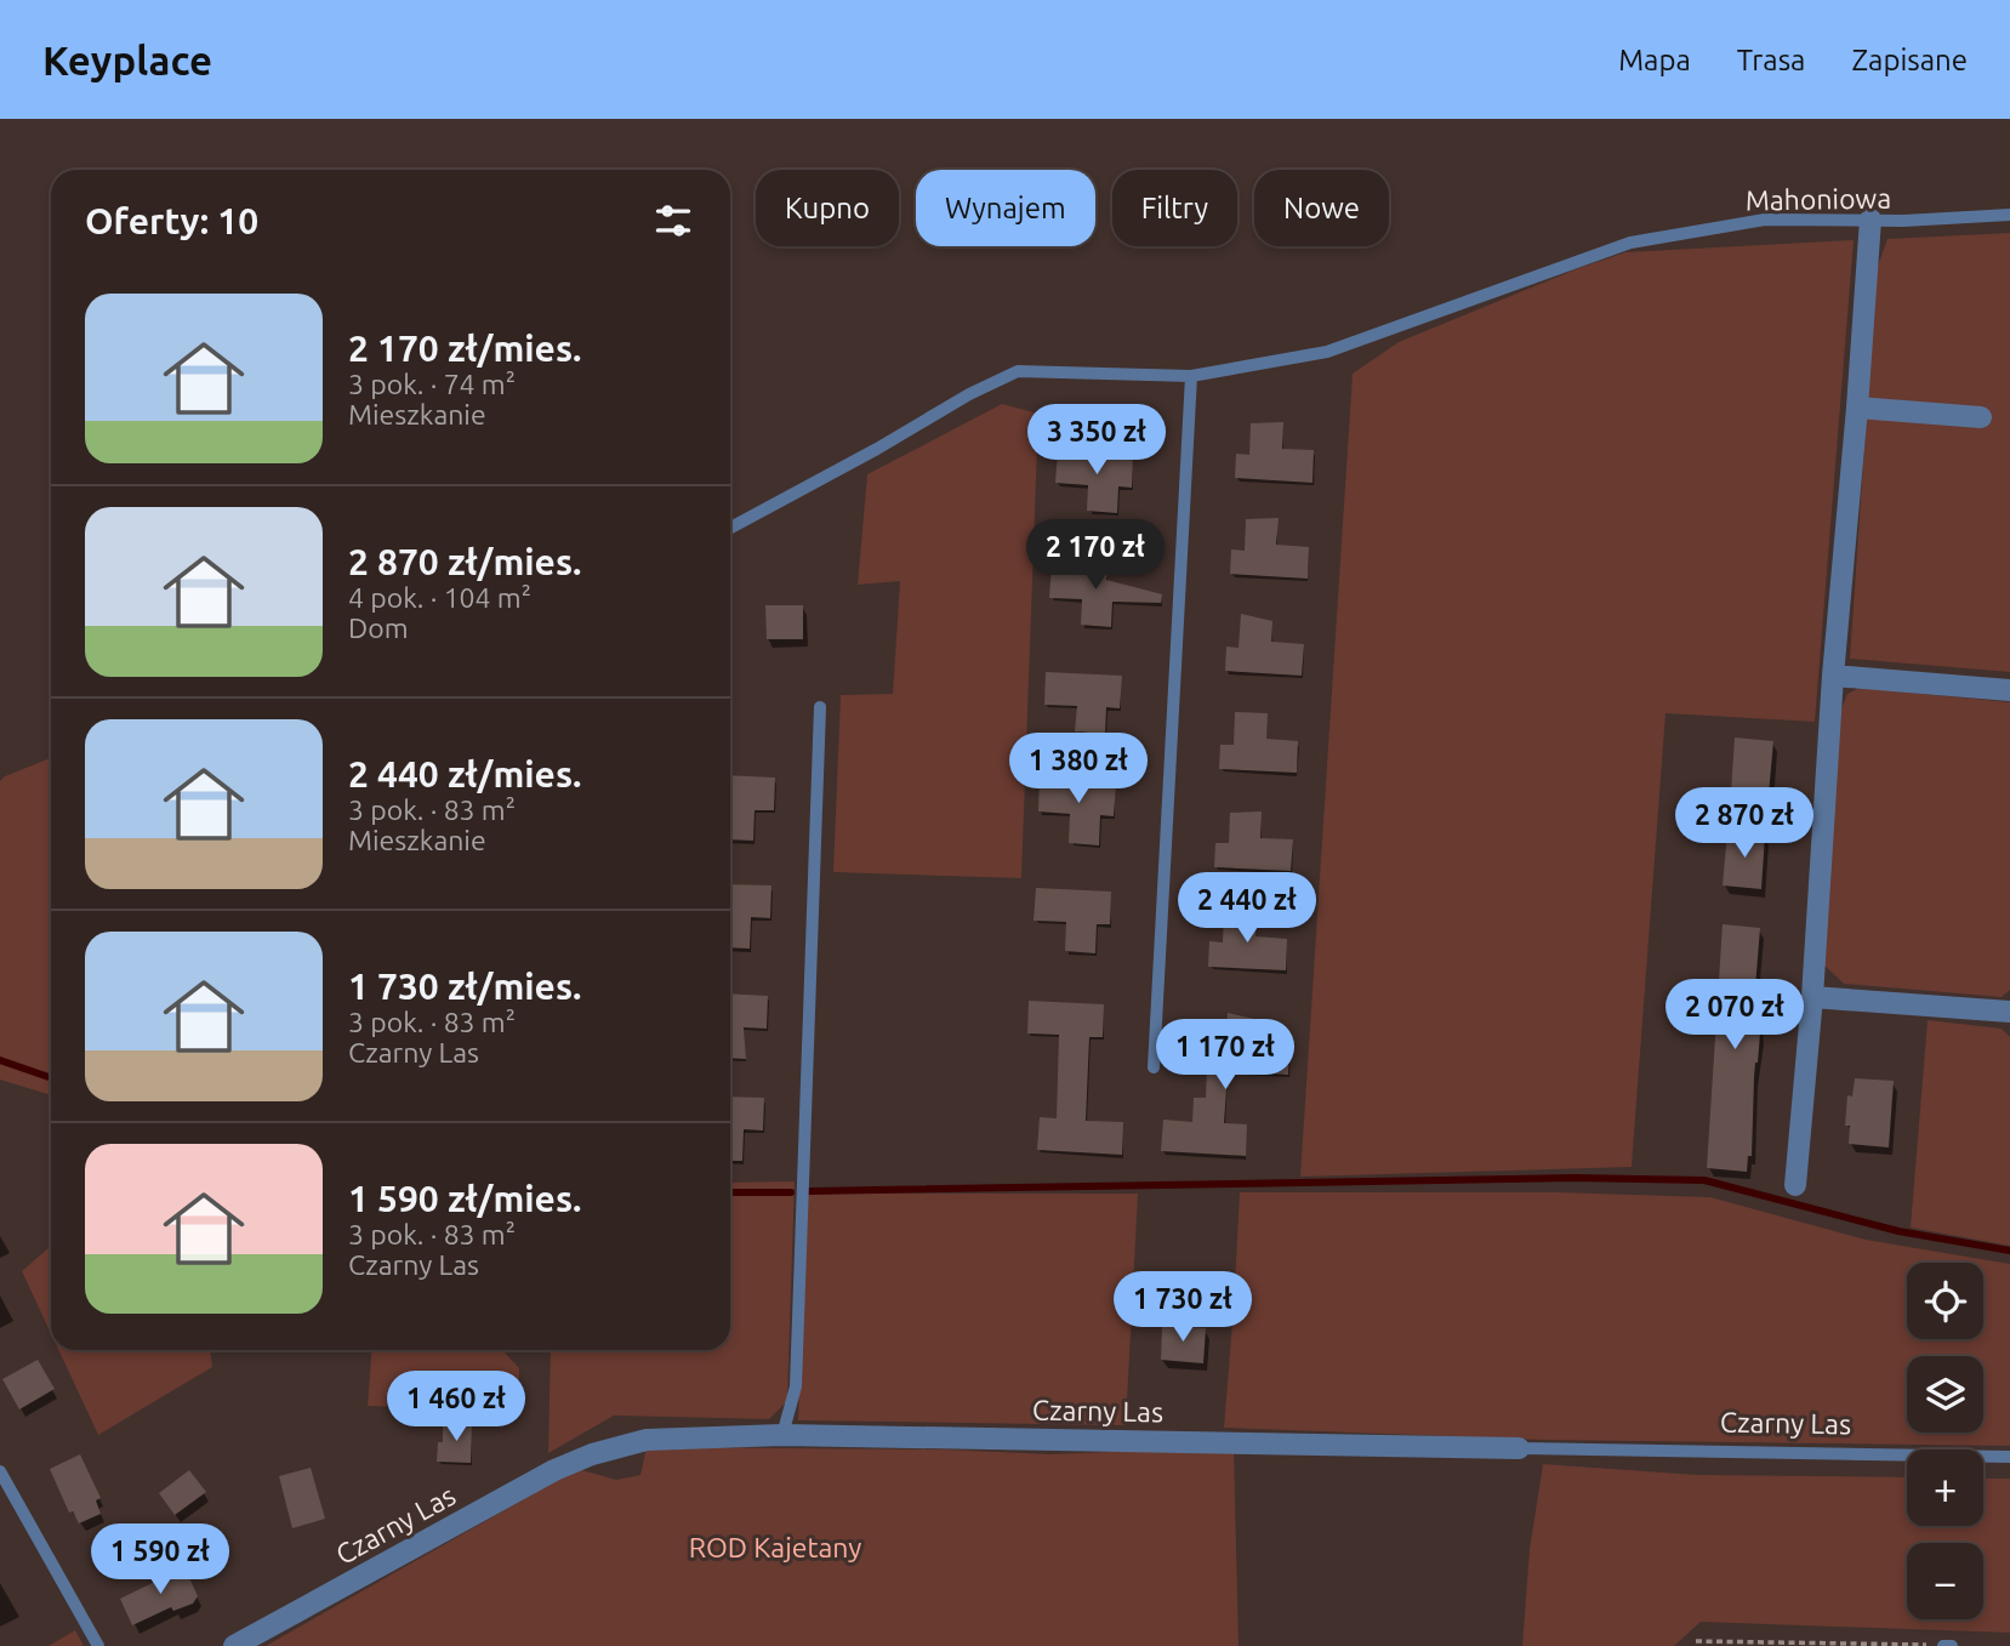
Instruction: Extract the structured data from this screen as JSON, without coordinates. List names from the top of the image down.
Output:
{
  "streets": {
    "street": ["Czarny Las"],
    "lane": ["Mahoniowa"]
  },
  "parks": ["ROD Kajetany"],
  "page": {
    "header": "Keyplace",
    "nav": ["Mapa", "Trasa", "Zapisane"],
    "chip": [
      "Kupno",
      "Wynajem",
      "Filtry",
      "Nowe"
    ],
    "heading": "Oferty: 10",
    "list": [
      {
        "name": "2 170 zł/mies.",
        "note": "3 pok. · 74 m² · Mieszkanie"
      },
      {
        "name": "2 870 zł/mies.",
        "note": "4 pok. · 104 m² · Dom"
      },
      {
        "name": "2 440 zł/mies.",
        "note": "3 pok. · 83 m² · Mieszkanie"
      },
      {
        "name": "1 730 zł/mies.",
        "note": "3 pok. · 83 m² · Czarny Las"
      },
      {
        "name": "1 590 zł/mies.",
        "note": "3 pok. · 83 m² · Czarny Las"
      }
    ],
    "price": [
      "3 350 zł",
      "2 170 zł",
      "1 380 zł",
      "2 870 zł",
      "2 440 zł",
      "2 070 zł",
      "1 170 zł",
      "1 730 zł",
      "1 460 zł",
      "1 590 zł"
    ],
    "map_buttons": ["+", "−"]
  }
}
